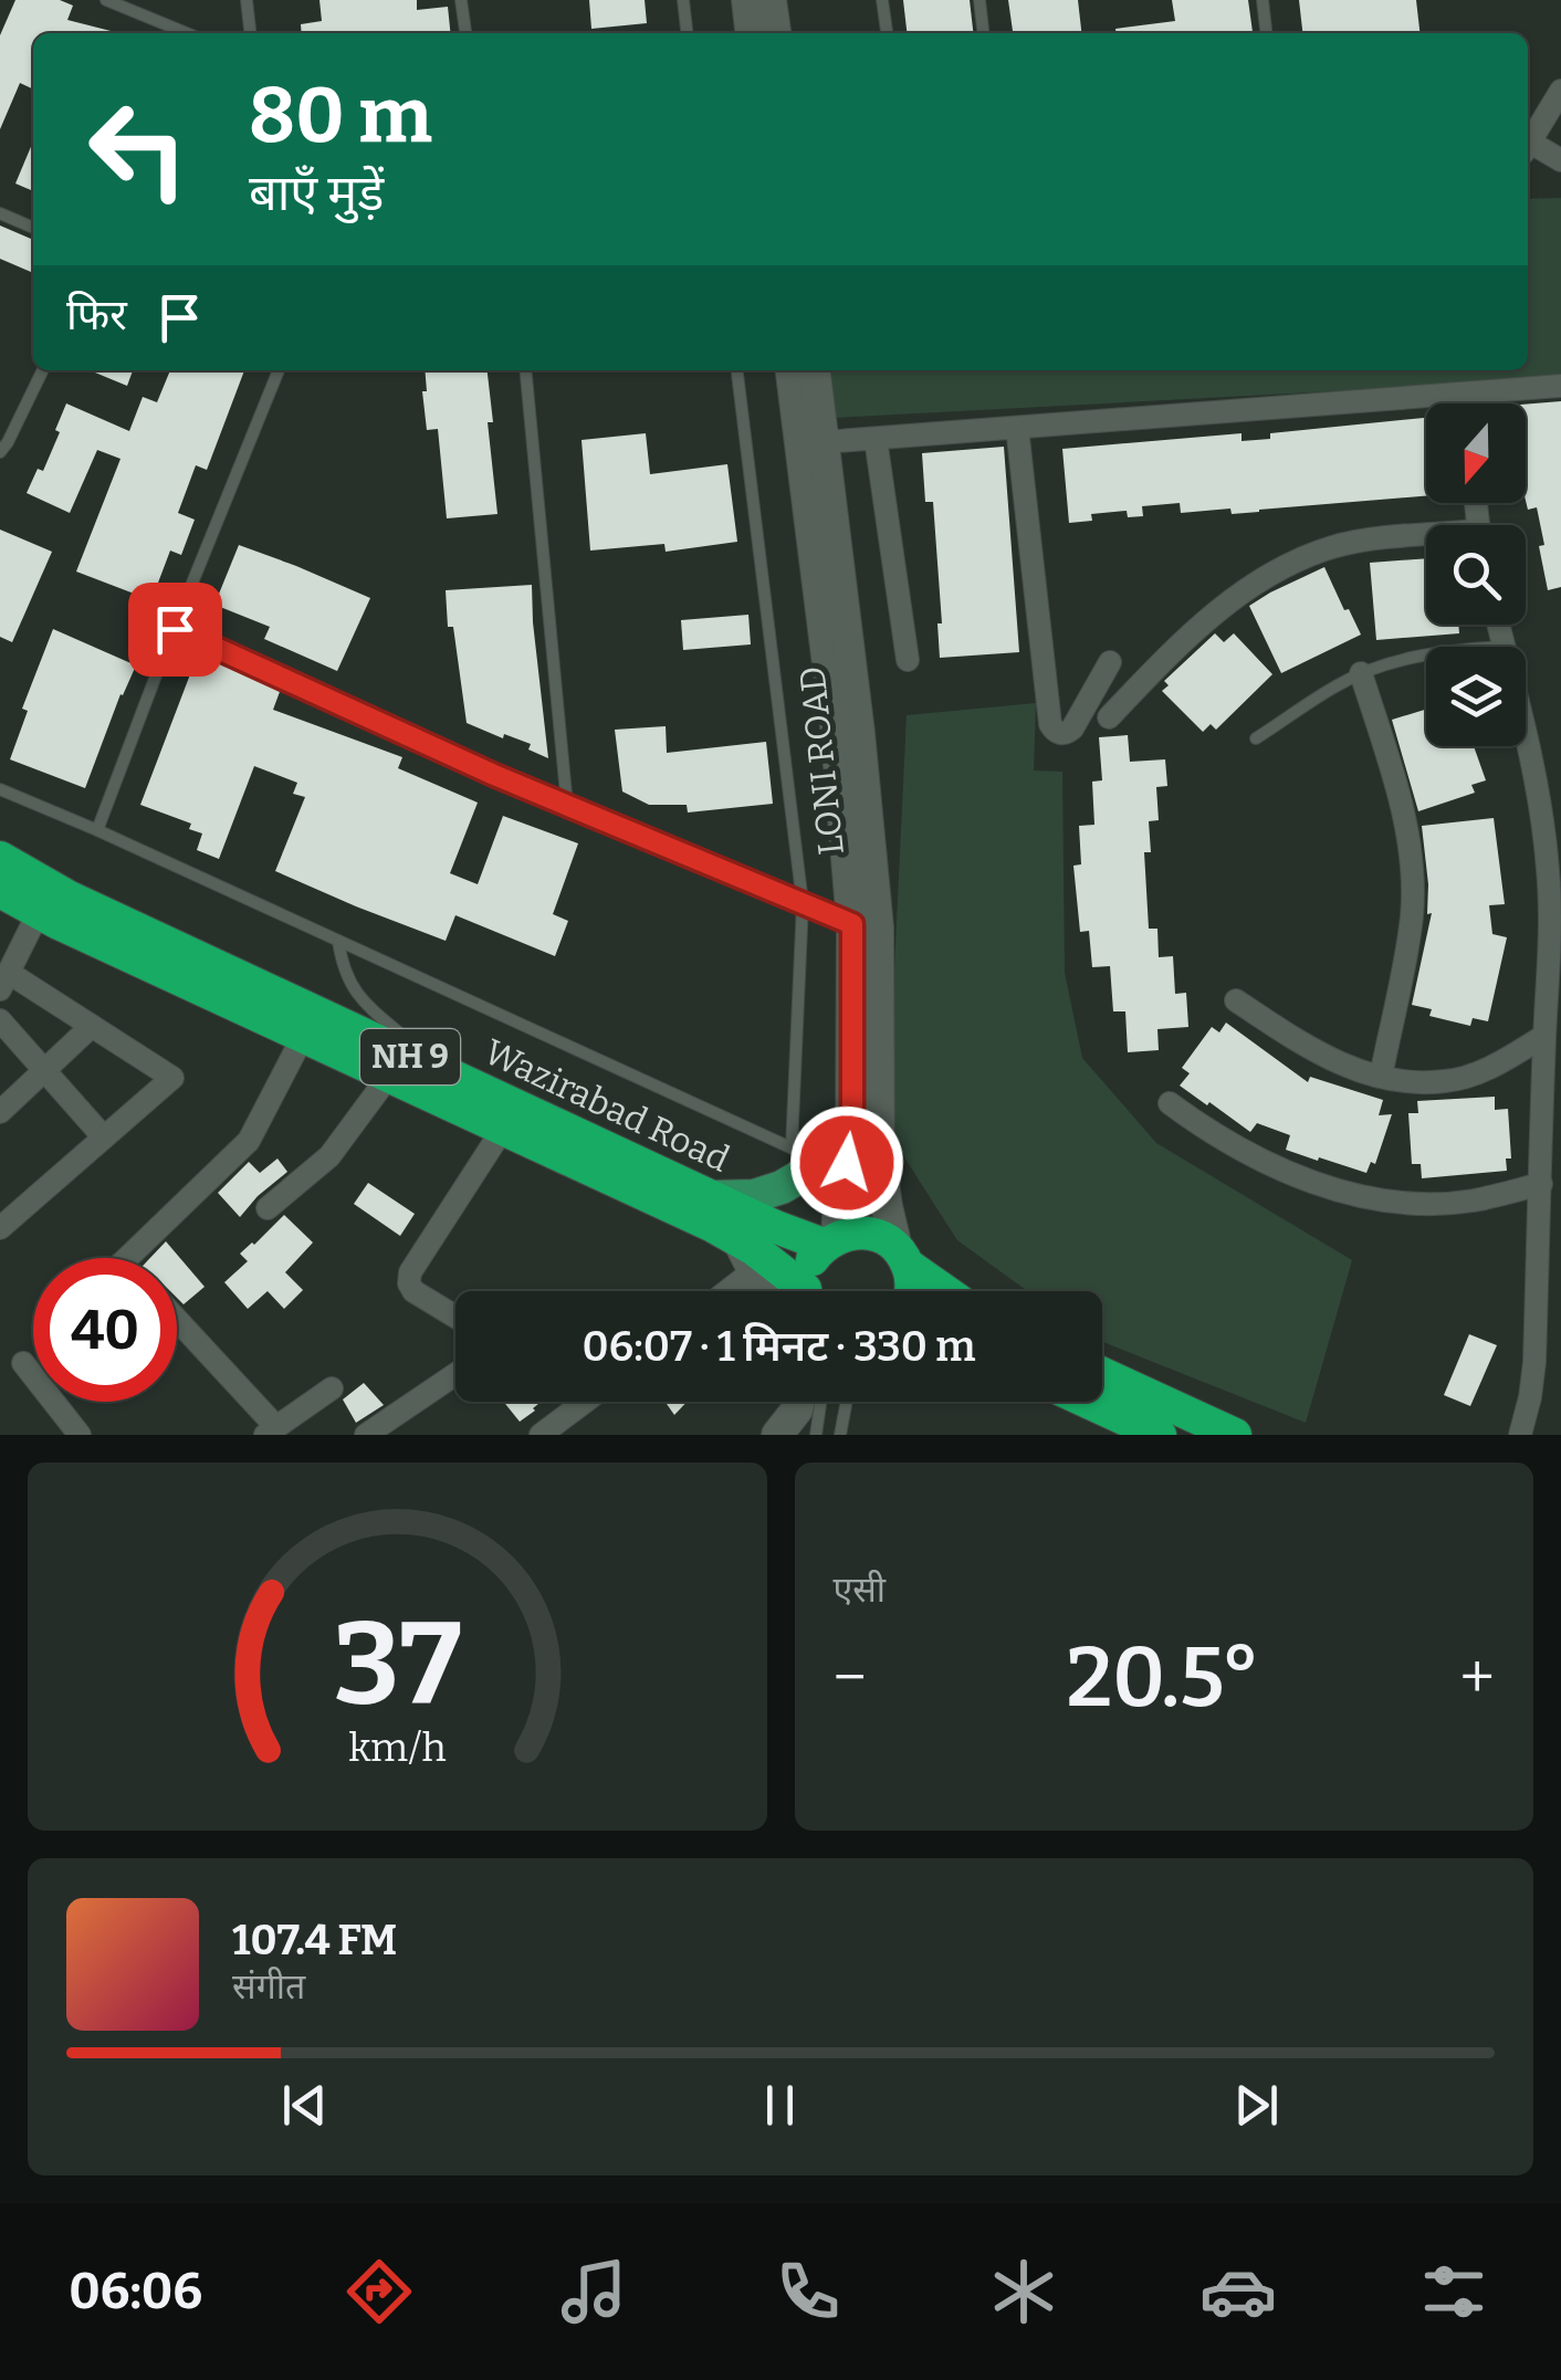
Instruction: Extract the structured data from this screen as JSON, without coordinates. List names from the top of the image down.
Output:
{
  "streets": {
    "highway": ["NH 9", "Wazirabad Road"],
    "street": ["LONI ROAD"]
  },
  "north": "bottom",
  "page": {
    "turn": ["80 m", "बाएँ मुड़ें"],
    "then": "फिर",
    "limit": "40",
    "trip": "06:07 · 1 मिनट · 330 m",
    "tile": "एसी",
    "heat": ["−", "20.5°", "+"],
    "song": ["107.4 FM", "संगीत"],
    "tabs": "06:06",
    "gauge": ["37", "km/h"]
  }
}
